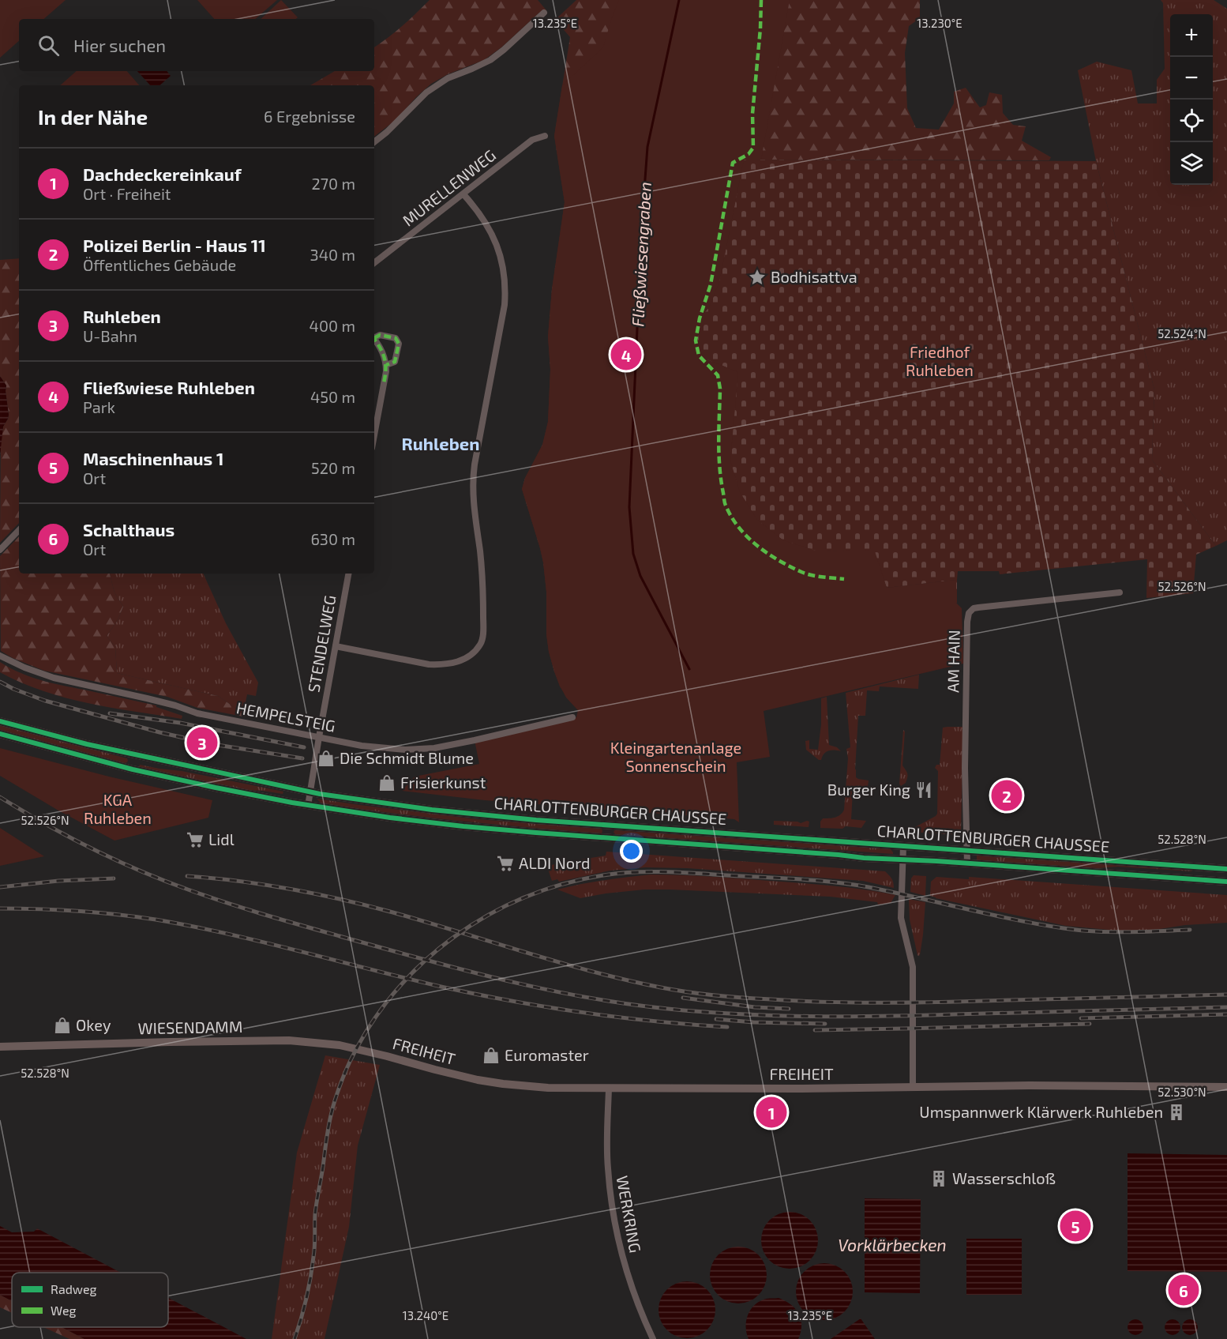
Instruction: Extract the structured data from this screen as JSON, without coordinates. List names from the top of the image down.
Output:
{
  "streets": {
    "main road": ["CHARLOTTENBURGER CHAUSSEE", "WIESENDAMM", "FREIHEIT"],
    "street": [
      "MURELLENWEG",
      "STENDELWEG",
      "AM HAIN",
      "HEMPELSTEIG",
      "WERKRING"
    ]
  },
  "crossings": [
    ["STENDELWEG", "HEMPELSTEIG"],
    ["STENDELWEG", "CHARLOTTENBURGER CHAUSSEE"],
    ["AM HAIN", "CHARLOTTENBURGER CHAUSSEE"],
    ["WIESENDAMM", "FREIHEIT"],
    ["FREIHEIT", "WERKRING"]
  ],
  "districts": ["Ruhleben"],
  "water": ["Fließwiesengraben", "Vorklärbecken"],
  "parks": ["Friedhof Ruhleben", "Kleingartenanlage Sonnenschein", "KGA Ruhleben"],
  "places": {
    "place": ["Bodhisattva"],
    "shop": [
      "Die Schmidt Blume",
      "Frisierkunst",
      "Okey",
      "Euromaster"
    ],
    "restaurant": ["Burger King"],
    "supermarket": ["Lidl", "ALDI Nord"],
    "building": ["Umspannwerk Klärwerk Ruhleben", "Wasserschloß"]
  },
  "legend": ["Radweg", "Weg"],
  "page": {
    "map_buttons": ["+", "−"],
    "search": "Hier suchen",
    "heading": ["In der Nähe", "6 Ergebnisse"],
    "list": [
      {
        "mark": "1",
        "name": "Dachdeckereinkauf",
        "note": "Ort · Freiheit",
        "value": "270 m"
      },
      {
        "mark": "2",
        "name": "Polizei Berlin - Haus 11",
        "note": "Öffentliches Gebäude",
        "value": "340 m"
      },
      {
        "mark": "3",
        "name": "Ruhleben",
        "note": "U-Bahn",
        "value": "400 m"
      },
      {
        "mark": "4",
        "name": "Fließwiese Ruhleben",
        "note": "Park",
        "value": "450 m"
      },
      {
        "mark": "5",
        "name": "Maschinenhaus 1",
        "note": "Ort",
        "value": "520 m"
      },
      {
        "mark": "6",
        "name": "Schalthaus",
        "note": "Ort",
        "value": "630 m"
      }
    ],
    "pins": [
      "4",
      "3",
      "2",
      "1",
      "5",
      "6"
    ]
  },
  "coordinates": [
    "13.235°E",
    "13.230°E",
    "52.524°N",
    "52.526°N",
    "52.528°N",
    "52.530°N",
    "13.240°E"
  ]
}
